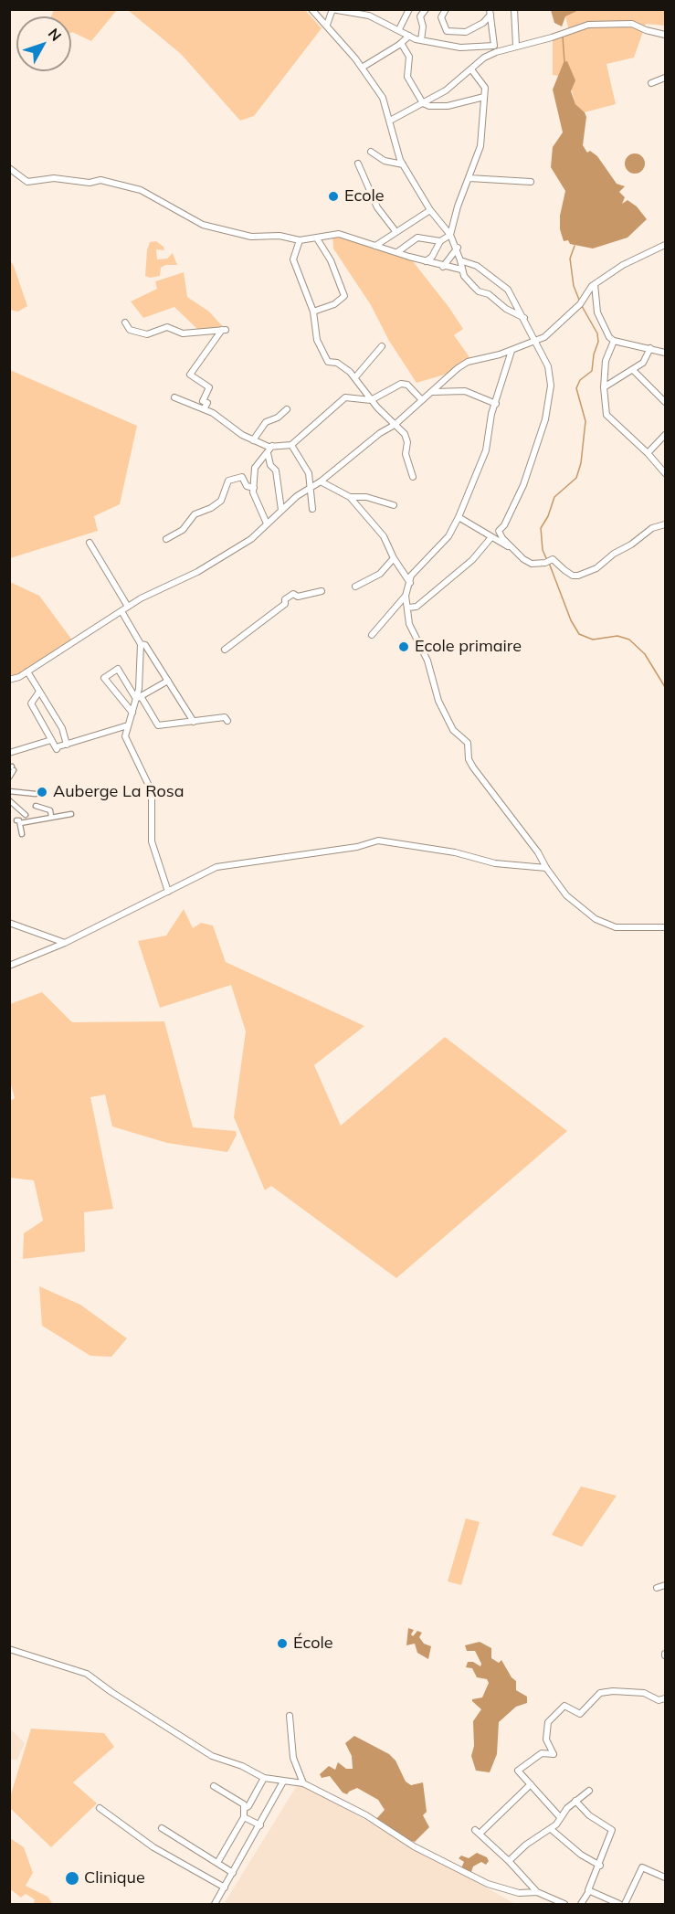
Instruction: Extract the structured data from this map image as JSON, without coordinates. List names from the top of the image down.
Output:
{
  "places": [
    "Ecole",
    "Ecole primaire",
    "Auberge La Rosa",
    "École",
    "Clinique"
  ],
  "north": "top right"
}
